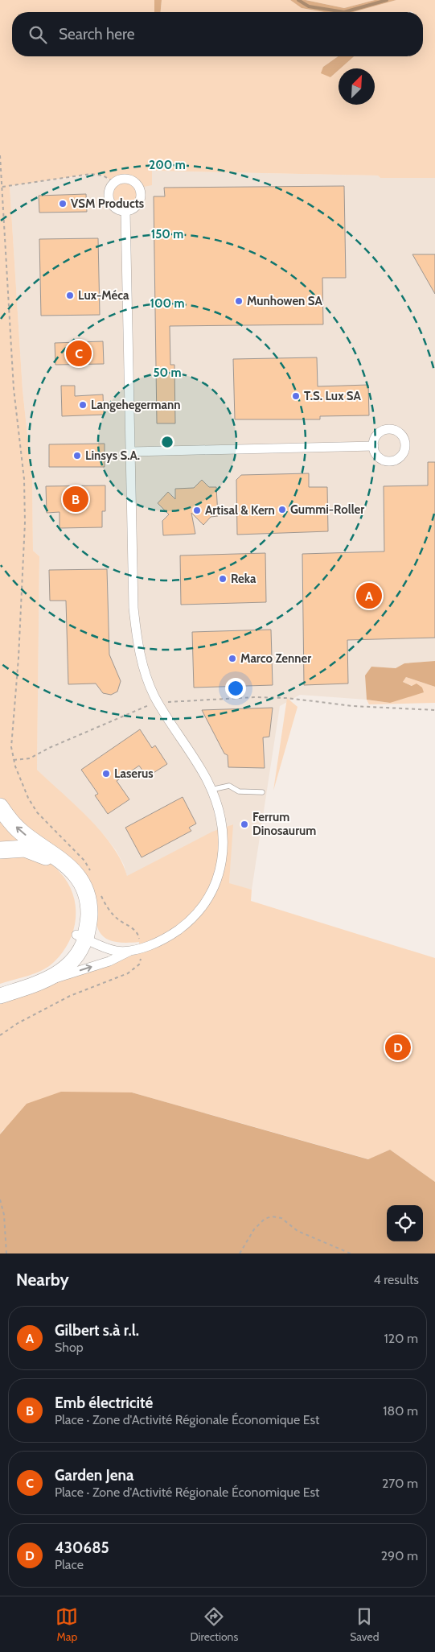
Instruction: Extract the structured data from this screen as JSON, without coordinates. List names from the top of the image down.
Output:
{
  "places": [
    "VSM Products",
    "Lux-Méca",
    "Munhowen SA",
    "T.S. Lux SA",
    "Langehegermann",
    "Linsys S.A.",
    "Gummi-Roller",
    "Artisal & Kern",
    "Reka",
    "Marco Zenner",
    "Laserus",
    "Ferrum Dinosaurum"
  ],
  "north": "top right",
  "page": {
    "search": "Search here",
    "pins": [
      "C",
      "B",
      "A",
      "D"
    ],
    "heading": ["Nearby", "4 results"],
    "list": [
      {
        "mark": "A",
        "name": "Gilbert s.à r.l.",
        "note": "Shop",
        "value": "120 m"
      },
      {
        "mark": "B",
        "name": "Emb électricité",
        "note": "Place · Zone d'Activité Régionale Économique Est",
        "value": "180 m"
      },
      {
        "mark": "C",
        "name": "Garden Jena",
        "note": "Place · Zone d'Activité Régionale Économique Est",
        "value": "270 m"
      },
      {
        "mark": "D",
        "name": "430685",
        "note": "Place",
        "value": "290 m"
      }
    ],
    "nav": ["Map", "Directions", "Saved"]
  },
  "rings": [
    "200 m",
    "150 m",
    "100 m",
    "50 m"
  ]
}
